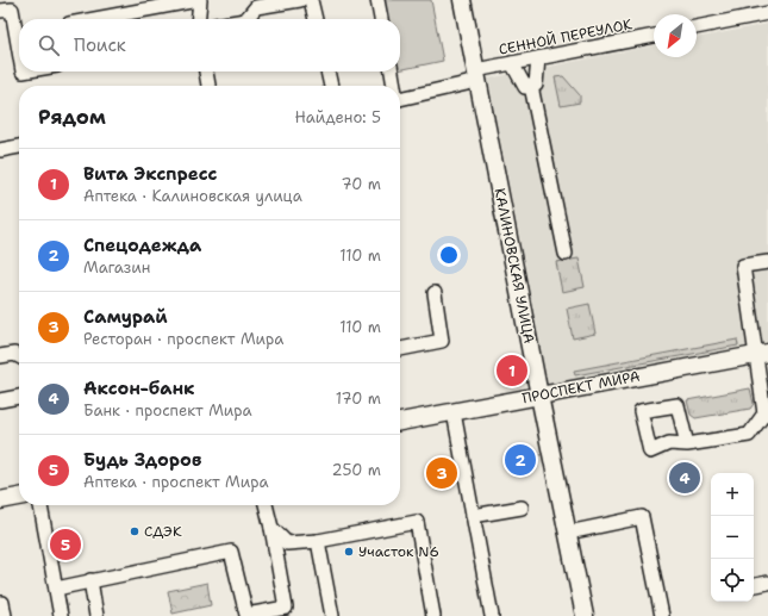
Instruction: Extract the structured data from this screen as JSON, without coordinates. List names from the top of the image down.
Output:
{
  "streets": {
    "main road": ["КАЛИНОВСКАЯ УЛИЦА", "ПРОСПЕКТ МИРА"],
    "street": ["СЕННОЙ ПЕРЕУЛОК"]
  },
  "crossings": [
    ["СЕННОЙ ПЕРЕУЛОК", "КАЛИНОВСКАЯ УЛИЦА"],
    ["КАЛИНОВСКАЯ УЛИЦА", "ПРОСПЕКТ МИРА"]
  ],
  "places": ["СДЭК", "Участок N6"],
  "north": "bottom left",
  "page": {
    "search": "Поиск",
    "heading": ["Рядом", "Найдено: 5"],
    "list": [
      {
        "mark": "1",
        "name": "Вита Экспресс",
        "note": "Аптека · Калиновская улица",
        "value": "70 m"
      },
      {
        "mark": "2",
        "name": "Спецодежда",
        "note": "Магазин",
        "value": "110 m"
      },
      {
        "mark": "3",
        "name": "Самурай",
        "note": "Ресторан · проспект Мира",
        "value": "110 m"
      },
      {
        "mark": "4",
        "name": "Аксон-банк",
        "note": "Банк · проспект Мира",
        "value": "170 m"
      },
      {
        "mark": "5",
        "name": "Будь Здоров",
        "note": "Аптека · проспект Мира",
        "value": "250 m"
      }
    ],
    "pins": [
      "1",
      "2",
      "3",
      "4",
      "5"
    ],
    "map_buttons": ["+", "−"]
  }
}
